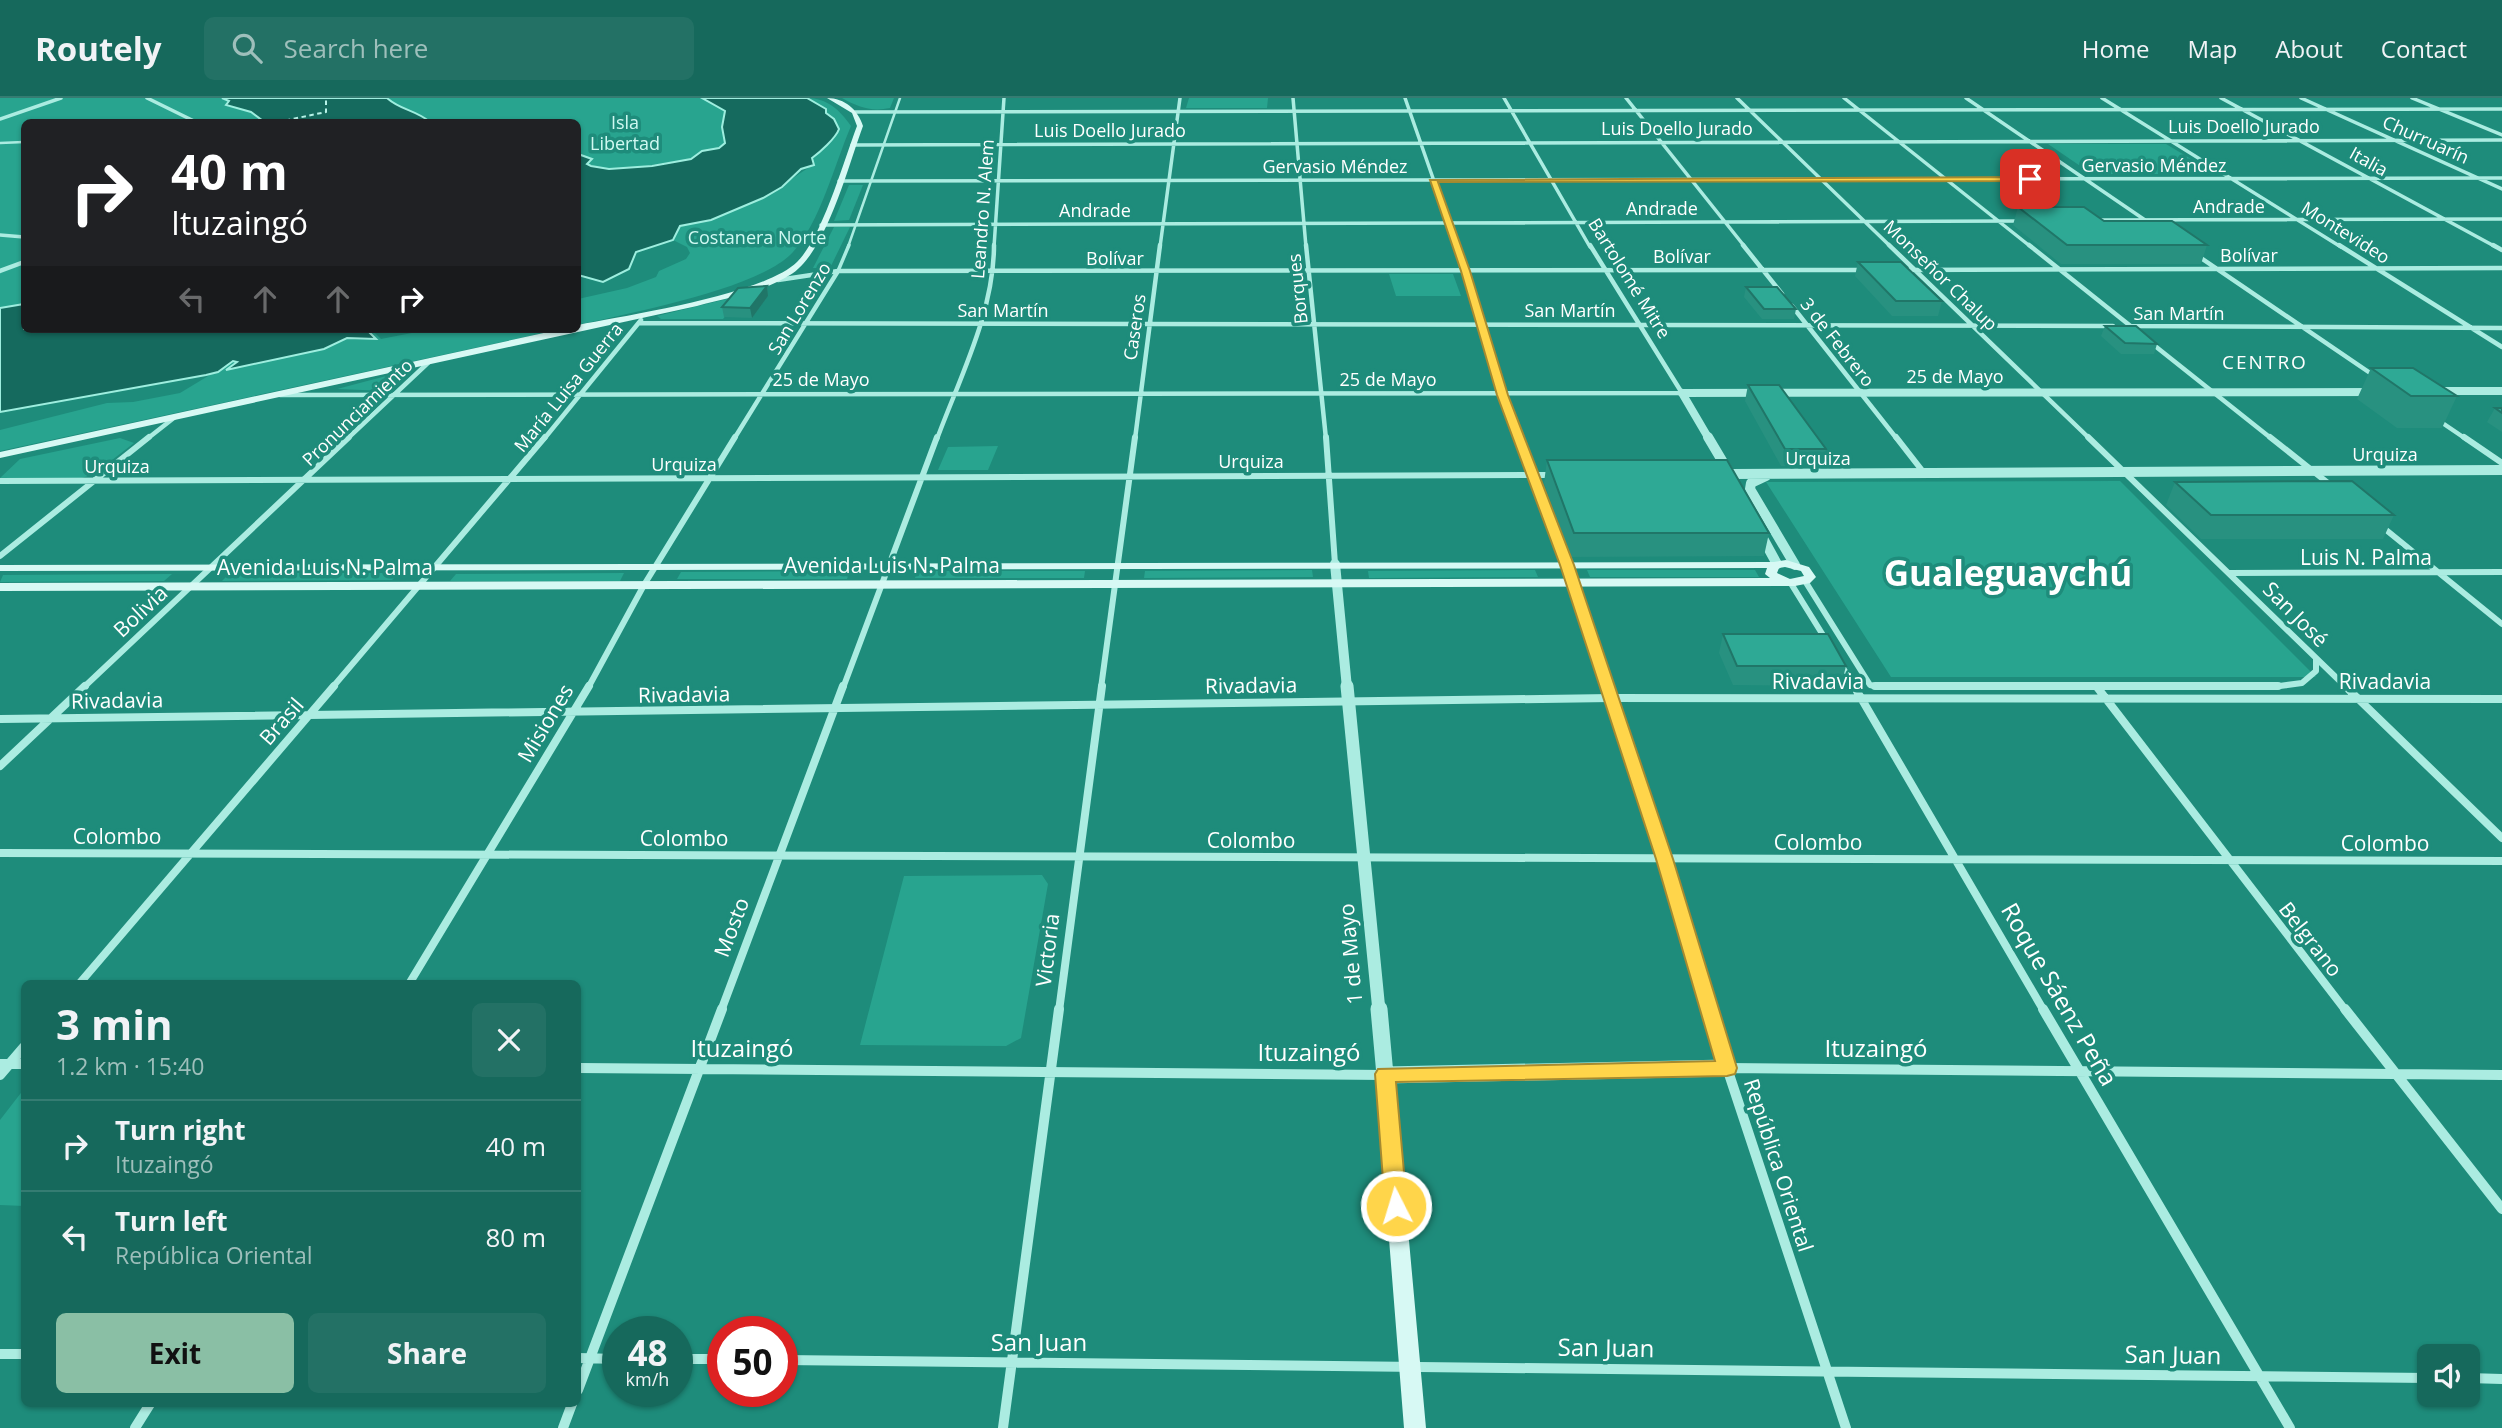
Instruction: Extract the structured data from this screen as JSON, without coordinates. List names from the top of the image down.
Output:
{
  "streets": {
    "main road": ["Avenida Luis N. Palma", "1 de Mayo"],
    "street": [
      "Luis Doello Jurado",
      "Churruarín",
      "Italia",
      "Gervasio Méndez",
      "Andrade",
      "Leandro N. Alem",
      "Montevideo",
      "Bolívar",
      "Monseñor Chalup",
      "Bartolomé Mitre",
      "Borques",
      "San Lorenzo",
      "San Martín",
      "Caseros",
      "3 de Febrero",
      "25 de Mayo",
      "María Luisa Guerra",
      "Pronunciamiento",
      "Urquiza",
      "Luis N. Palma",
      "Bolivia",
      "San José",
      "Rivadavia",
      "Brasil",
      "Misiones",
      "Colombo",
      "Mosto",
      "Belgrano",
      "Victoria",
      "Roque Sáenz Peña",
      "Ituzaingó",
      "República Oriental",
      "San Juan"
    ]
  },
  "crossings": [
    ["Luis Doello Jurado", "Churruarín"],
    ["Luis Doello Jurado", "Italia"],
    ["Luis Doello Jurado", "Leandro N. Alem"],
    ["Luis Doello Jurado", "Montevideo"],
    ["Luis Doello Jurado", "Monseñor Chalup"],
    ["Luis Doello Jurado", "Bartolomé Mitre"],
    ["Luis Doello Jurado", "Borques"],
    ["Luis Doello Jurado", "San Lorenzo"],
    ["Luis Doello Jurado", "Caseros"],
    ["Luis Doello Jurado", "3 de Febrero"],
    ["Luis Doello Jurado", "República Oriental"],
    ["Churruarín", "Gervasio Méndez"],
    ["Italia", "Gervasio Méndez"],
    ["Italia", "Andrade"],
    ["Gervasio Méndez", "Leandro N. Alem"],
    ["Gervasio Méndez", "Montevideo"],
    ["Gervasio Méndez", "Monseñor Chalup"],
    ["Gervasio Méndez", "Bartolomé Mitre"],
    ["Gervasio Méndez", "Borques"],
    ["Gervasio Méndez", "San Lorenzo"],
    ["Gervasio Méndez", "Caseros"],
    ["Gervasio Méndez", "3 de Febrero"],
    ["Gervasio Méndez", "República Oriental"],
    ["Andrade", "Leandro N. Alem"],
    ["Andrade", "Montevideo"],
    ["Andrade", "Monseñor Chalup"],
    ["Andrade", "Bartolomé Mitre"],
    ["Andrade", "Borques"],
    ["Andrade", "San Lorenzo"],
    ["Andrade", "Caseros"],
    ["Andrade", "3 de Febrero"],
    ["Andrade", "República Oriental"],
    ["Leandro N. Alem", "Bolívar"],
    ["Leandro N. Alem", "San Martín"],
    ["Leandro N. Alem", "25 de Mayo"],
    ["Leandro N. Alem", "Urquiza"],
    ["Leandro N. Alem", "Mosto"],
    ["Montevideo", "Bolívar"],
    ["Montevideo", "San Martín"],
    ["Bolívar", "Monseñor Chalup"],
    ["Bolívar", "Bartolomé Mitre"],
    ["Bolívar", "Borques"],
    ["Bolívar", "San Lorenzo"],
    ["Bolívar", "Caseros"],
    ["Bolívar", "3 de Febrero"],
    ["Bolívar", "República Oriental"],
    ["Monseñor Chalup", "San Martín"],
    ["Monseñor Chalup", "25 de Mayo"],
    ["Monseñor Chalup", "Urquiza"],
    ["Monseñor Chalup", "San José"],
    ["Bartolomé Mitre", "San Martín"],
    ["Bartolomé Mitre", "25 de Mayo"],
    ["Bartolomé Mitre", "Urquiza"],
    ["Borques", "San Martín"],
    ["Borques", "25 de Mayo"],
    ["Borques", "Urquiza"],
    ["Borques", "1 de Mayo"],
    ["San Lorenzo", "San Martín"],
    ["San Lorenzo", "25 de Mayo"],
    ["San Lorenzo", "Urquiza"],
    ["San Lorenzo", "Misiones"],
    ["San Martín", "Caseros"],
    ["San Martín", "3 de Febrero"],
    ["San Martín", "María Luisa Guerra"],
    ["San Martín", "República Oriental"],
    ["Caseros", "25 de Mayo"],
    ["Caseros", "Urquiza"],
    ["Caseros", "Victoria"],
    ["3 de Febrero", "25 de Mayo"],
    ["3 de Febrero", "Urquiza"],
    ["25 de Mayo", "María Luisa Guerra"],
    ["25 de Mayo", "Pronunciamiento"],
    ["25 de Mayo", "República Oriental"],
    ["María Luisa Guerra", "Urquiza"],
    ["María Luisa Guerra", "Brasil"],
    ["Pronunciamiento", "Urquiza"],
    ["Pronunciamiento", "Bolivia"],
    ["Urquiza", "Bolivia"],
    ["Urquiza", "San José"],
    ["Urquiza", "Brasil"],
    ["Urquiza", "Misiones"],
    ["Urquiza", "Mosto"],
    ["Urquiza", "Victoria"],
    ["Urquiza", "1 de Mayo"],
    ["Urquiza", "República Oriental"],
    ["Luis N. Palma", "San José"],
    ["Avenida Luis N. Palma", "Bolivia"],
    ["Avenida Luis N. Palma", "Rivadavia"],
    ["Avenida Luis N. Palma", "Brasil"],
    ["Avenida Luis N. Palma", "Misiones"],
    ["Avenida Luis N. Palma", "Mosto"],
    ["Avenida Luis N. Palma", "Victoria"],
    ["Avenida Luis N. Palma", "1 de Mayo"],
    ["Avenida Luis N. Palma", "Roque Sáenz Peña"],
    ["Avenida Luis N. Palma", "República Oriental"],
    ["Bolivia", "Rivadavia"],
    ["San José", "Rivadavia"],
    ["Rivadavia", "Brasil"],
    ["Rivadavia", "Misiones"],
    ["Rivadavia", "Mosto"],
    ["Rivadavia", "Belgrano"],
    ["Rivadavia", "Victoria"],
    ["Rivadavia", "1 de Mayo"],
    ["Rivadavia", "Roque Sáenz Peña"],
    ["Rivadavia", "República Oriental"],
    ["Brasil", "Colombo"],
    ["Misiones", "Colombo"],
    ["Colombo", "Mosto"],
    ["Colombo", "Belgrano"],
    ["Colombo", "Victoria"],
    ["Colombo", "1 de Mayo"],
    ["Colombo", "Roque Sáenz Peña"],
    ["Colombo", "República Oriental"],
    ["Mosto", "Ituzaingó"],
    ["Belgrano", "Ituzaingó"],
    ["Victoria", "Ituzaingó"],
    ["Victoria", "San Juan"],
    ["1 de Mayo", "Ituzaingó"],
    ["1 de Mayo", "San Juan"],
    ["Roque Sáenz Peña", "Ituzaingó"],
    ["Roque Sáenz Peña", "San Juan"],
    ["Ituzaingó", "República Oriental"],
    ["República Oriental", "San Juan"]
  ],
  "districts": ["CENTRO", "Gualeguaychú"],
  "parks": ["Isla Libertad", "Costanera Norte"],
  "page": {
    "header": "Routely",
    "search": "Search here",
    "nav": [
      "Home",
      "Map",
      "About",
      "Contact"
    ],
    "turn": ["40 m", "Ituzaingó"],
    "heading": ["3 min", "1.2 km · 15:40"],
    "list": [
      {
        "name": "Turn right",
        "note": "Ituzaingó",
        "value": "40 m"
      },
      {
        "name": "Turn left",
        "note": "República Oriental",
        "value": "80 m"
      }
    ],
    "buttons": ["Exit", "Share"],
    "speed": "48 km/h",
    "limit": "50"
  }
}
